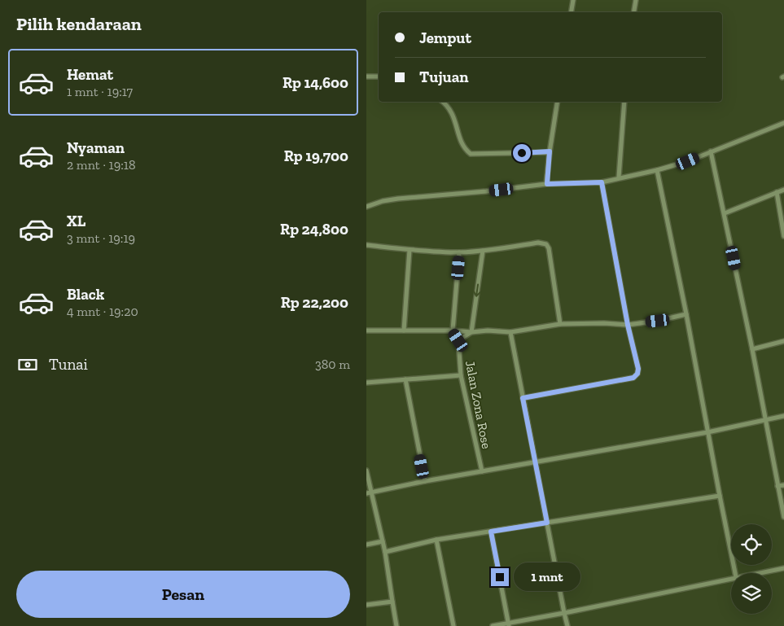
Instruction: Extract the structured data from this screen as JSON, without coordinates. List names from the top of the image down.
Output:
{
  "streets": {
    "street": ["Jalan Zona Rose"]
  },
  "page": {
    "heading": "Pilih kendaraan",
    "banner": ["Jemput", "Tujuan"],
    "list": [
      {
        "name": "Hemat",
        "note": "1 mnt · 19:17",
        "value": "Rp 14,600"
      },
      {
        "name": "Nyaman",
        "note": "2 mnt · 19:18",
        "value": "Rp 19,700"
      },
      {
        "name": "XL",
        "note": "3 mnt · 19:19",
        "value": "Rp 24,800"
      },
      {
        "name": "Black",
        "note": "4 mnt · 19:20",
        "value": "Rp 22,200"
      }
    ],
    "pay": ["Tunai", "380 m"],
    "buttons": "Pesan",
    "bubble": "1 mnt"
  }
}
